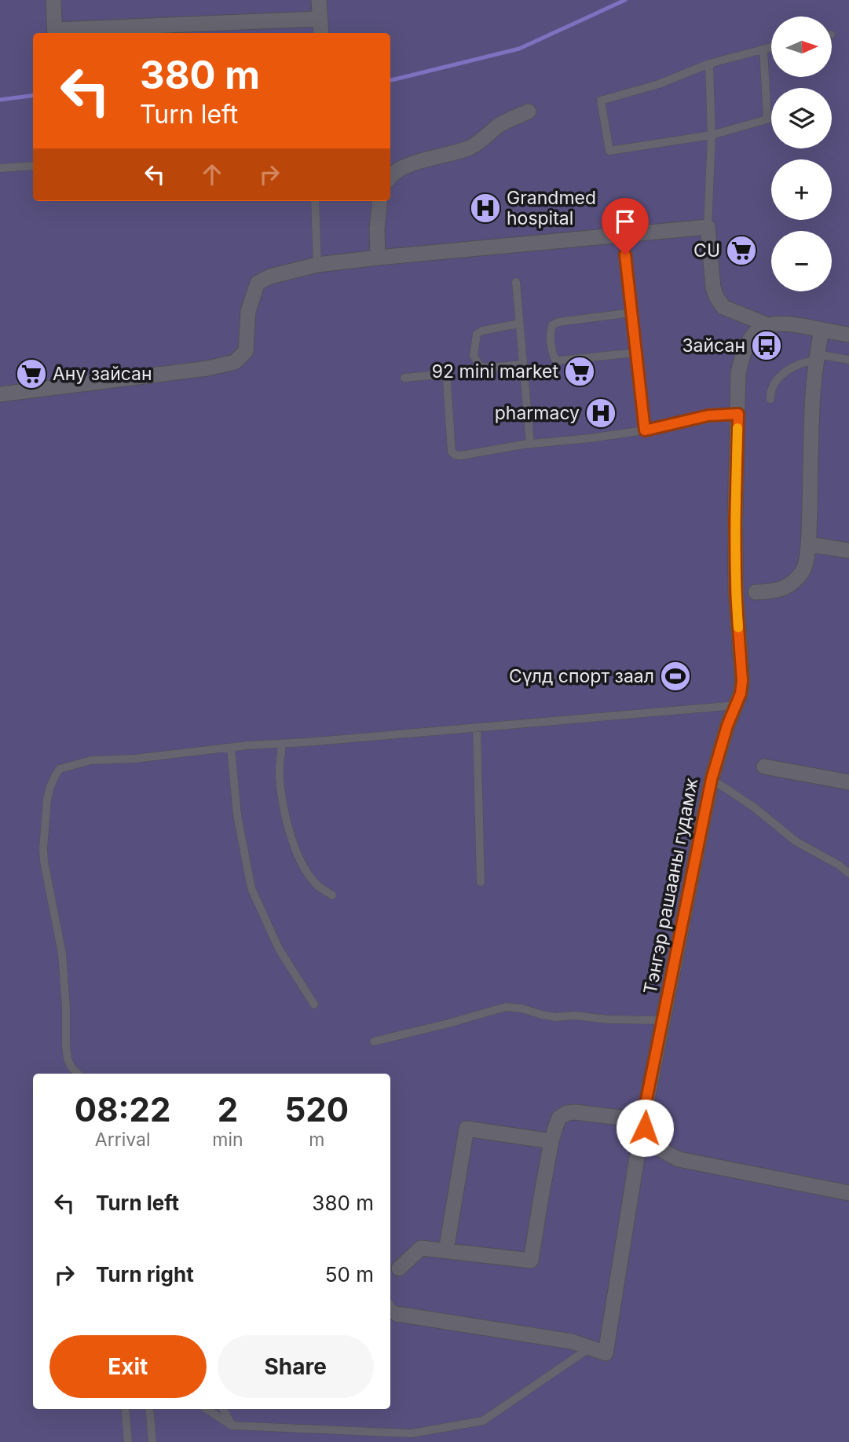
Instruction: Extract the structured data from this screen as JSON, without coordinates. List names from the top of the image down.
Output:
{
  "streets": {
    "street": ["Тэнгэр рашааны гудамж"]
  },
  "places": {
    "hospital": ["Grandmed hospital", "pharmacy"],
    "supermarket": ["CU", "92 mini market", "Ану зайсан"],
    "bus stop": ["Зайсан"],
    "sports": ["Сүлд спорт заал"]
  },
  "north": "right",
  "page": {
    "map_buttons": ["+", "−"],
    "turn": ["380 m", "Turn left"],
    "eta": [
      "08:22",
      "Arrival",
      "2",
      "min",
      "520",
      "m"
    ],
    "list": [
      {
        "name": "Turn left",
        "value": "380 m"
      },
      {
        "name": "Turn right",
        "value": "50 m"
      }
    ],
    "buttons": ["Exit", "Share"]
  }
}
